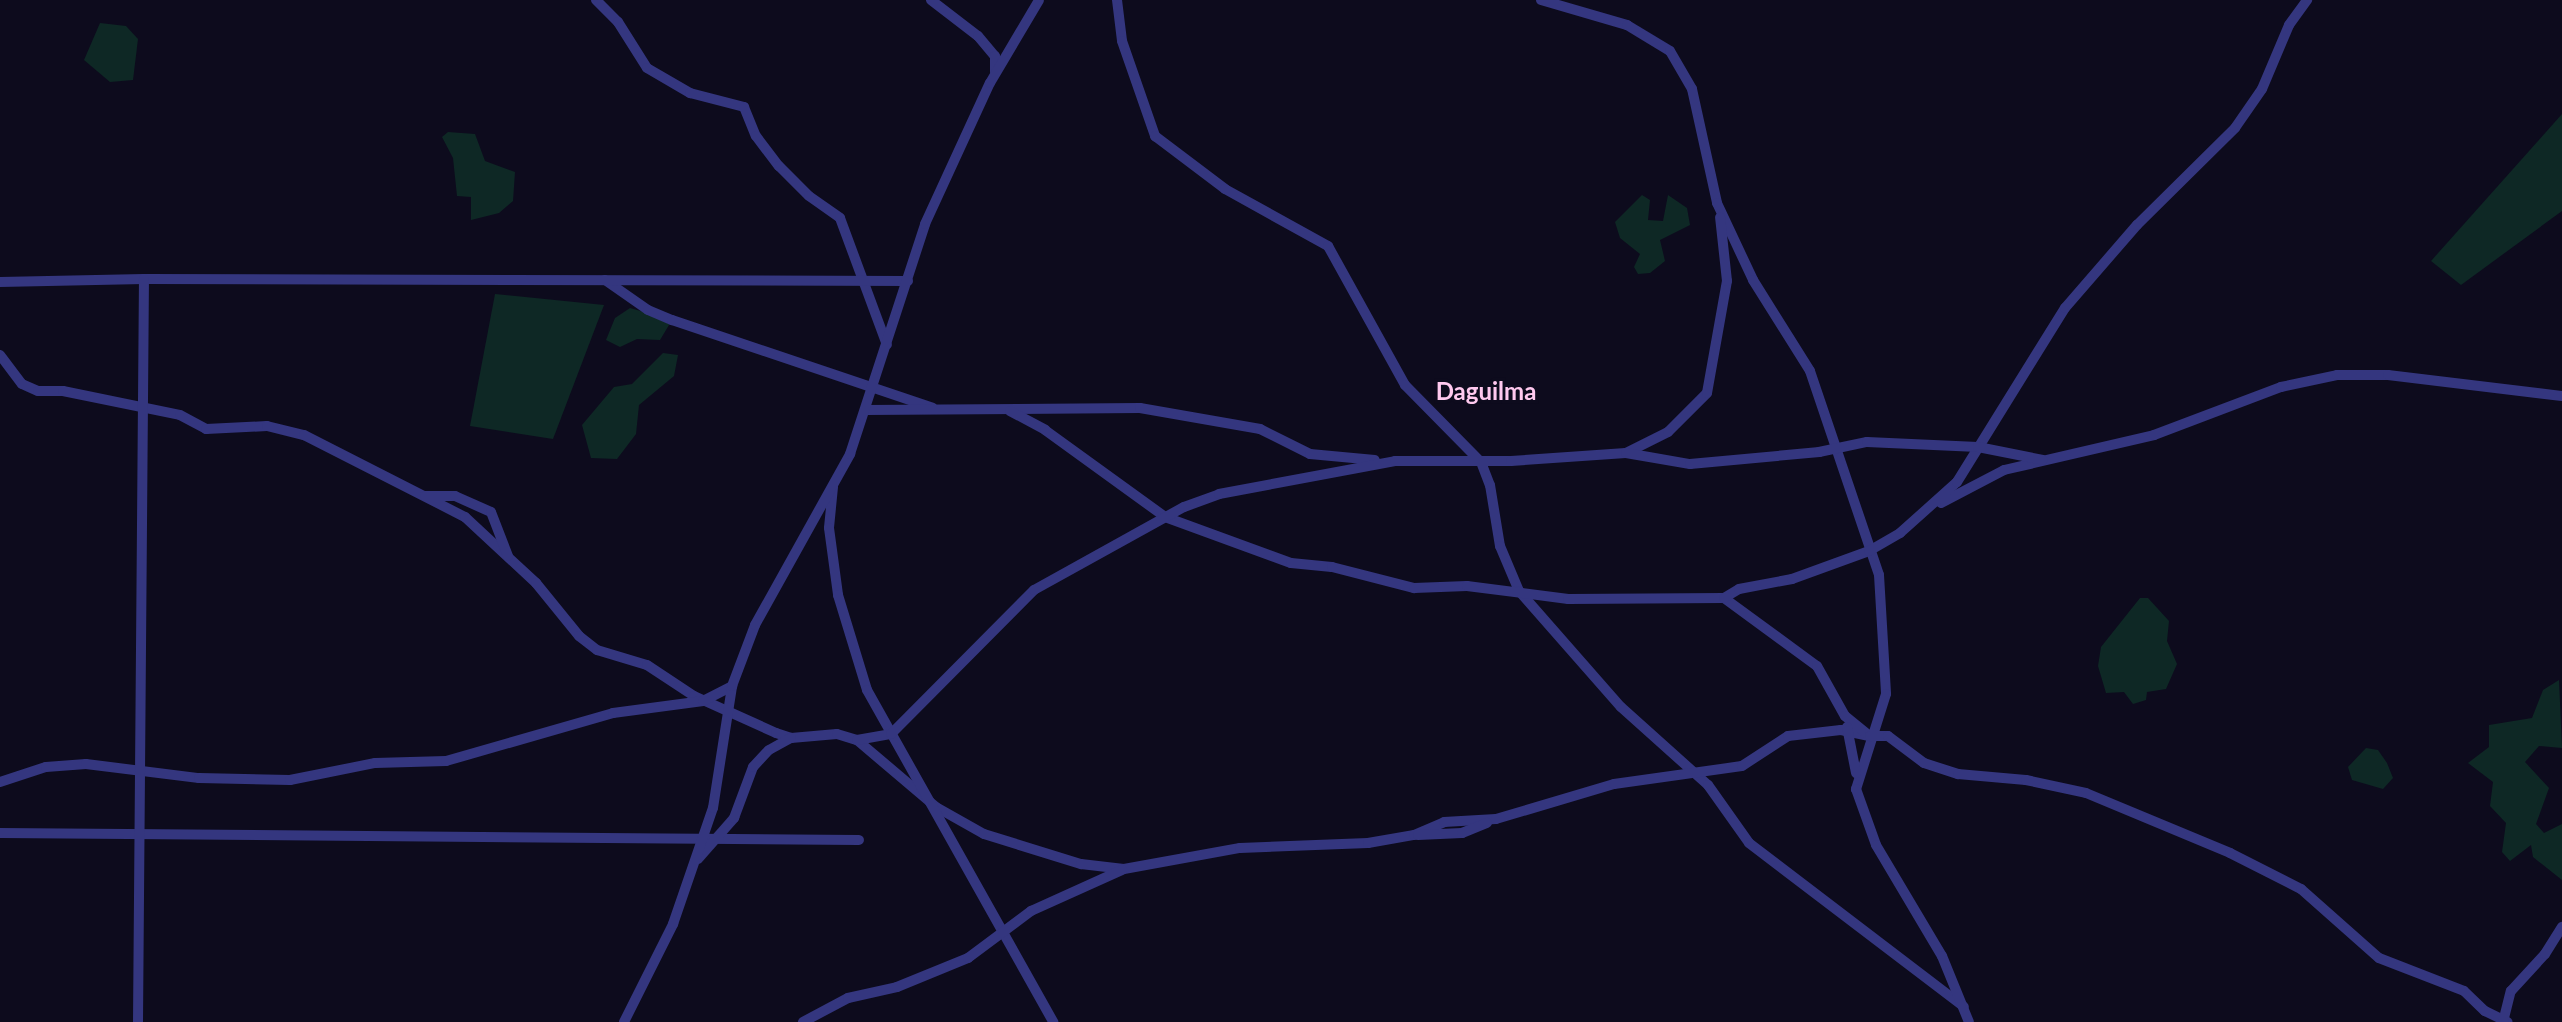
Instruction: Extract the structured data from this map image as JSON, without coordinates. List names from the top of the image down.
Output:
{
  "districts": ["Daguilma"]
}
